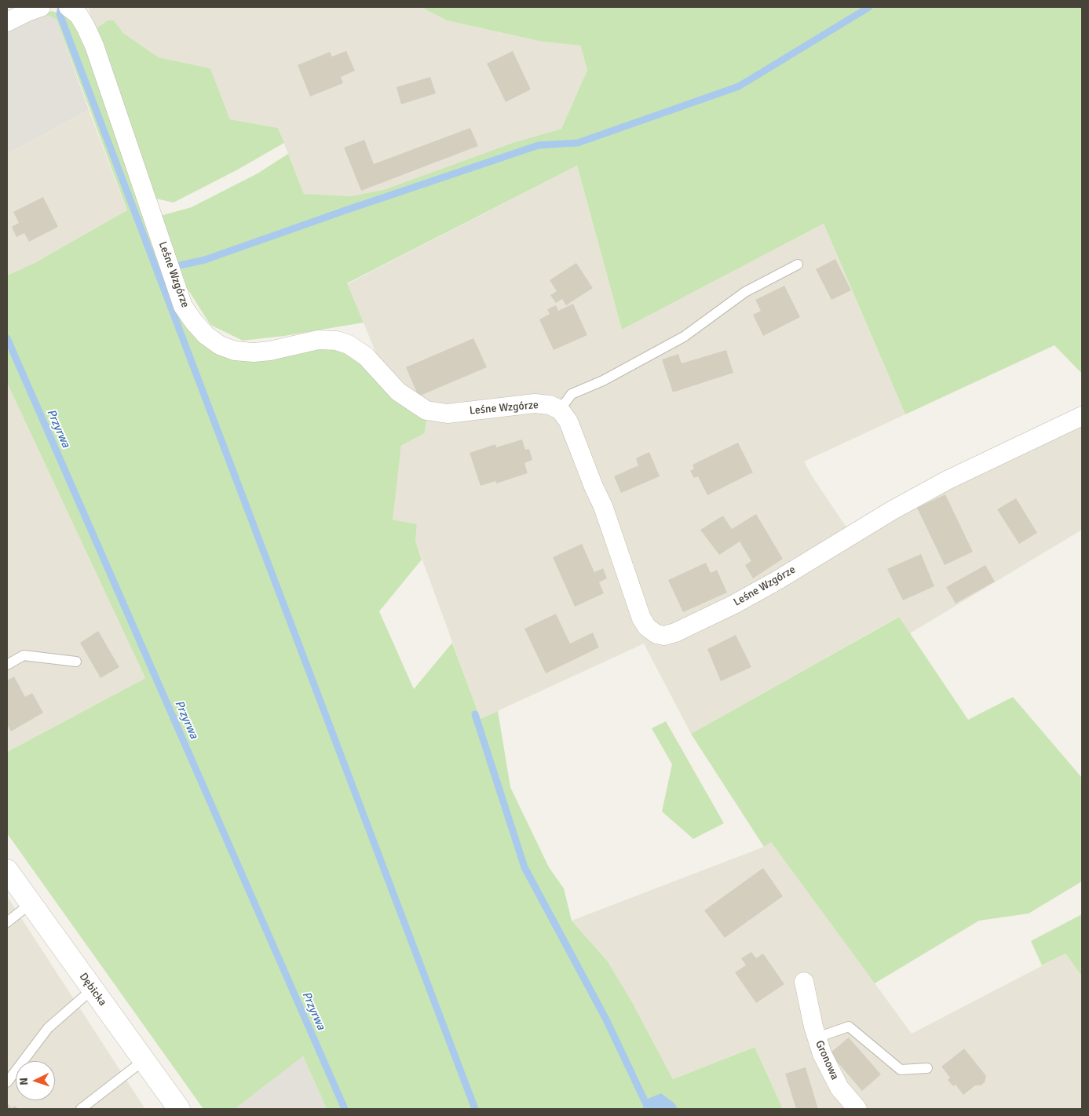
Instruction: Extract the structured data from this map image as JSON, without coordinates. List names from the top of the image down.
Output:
{
  "streets": {
    "street": ["Leśne Wzgórze", "Dębicka", "Gronowa"]
  },
  "water": ["Przyrwa"],
  "north": "left"
}
